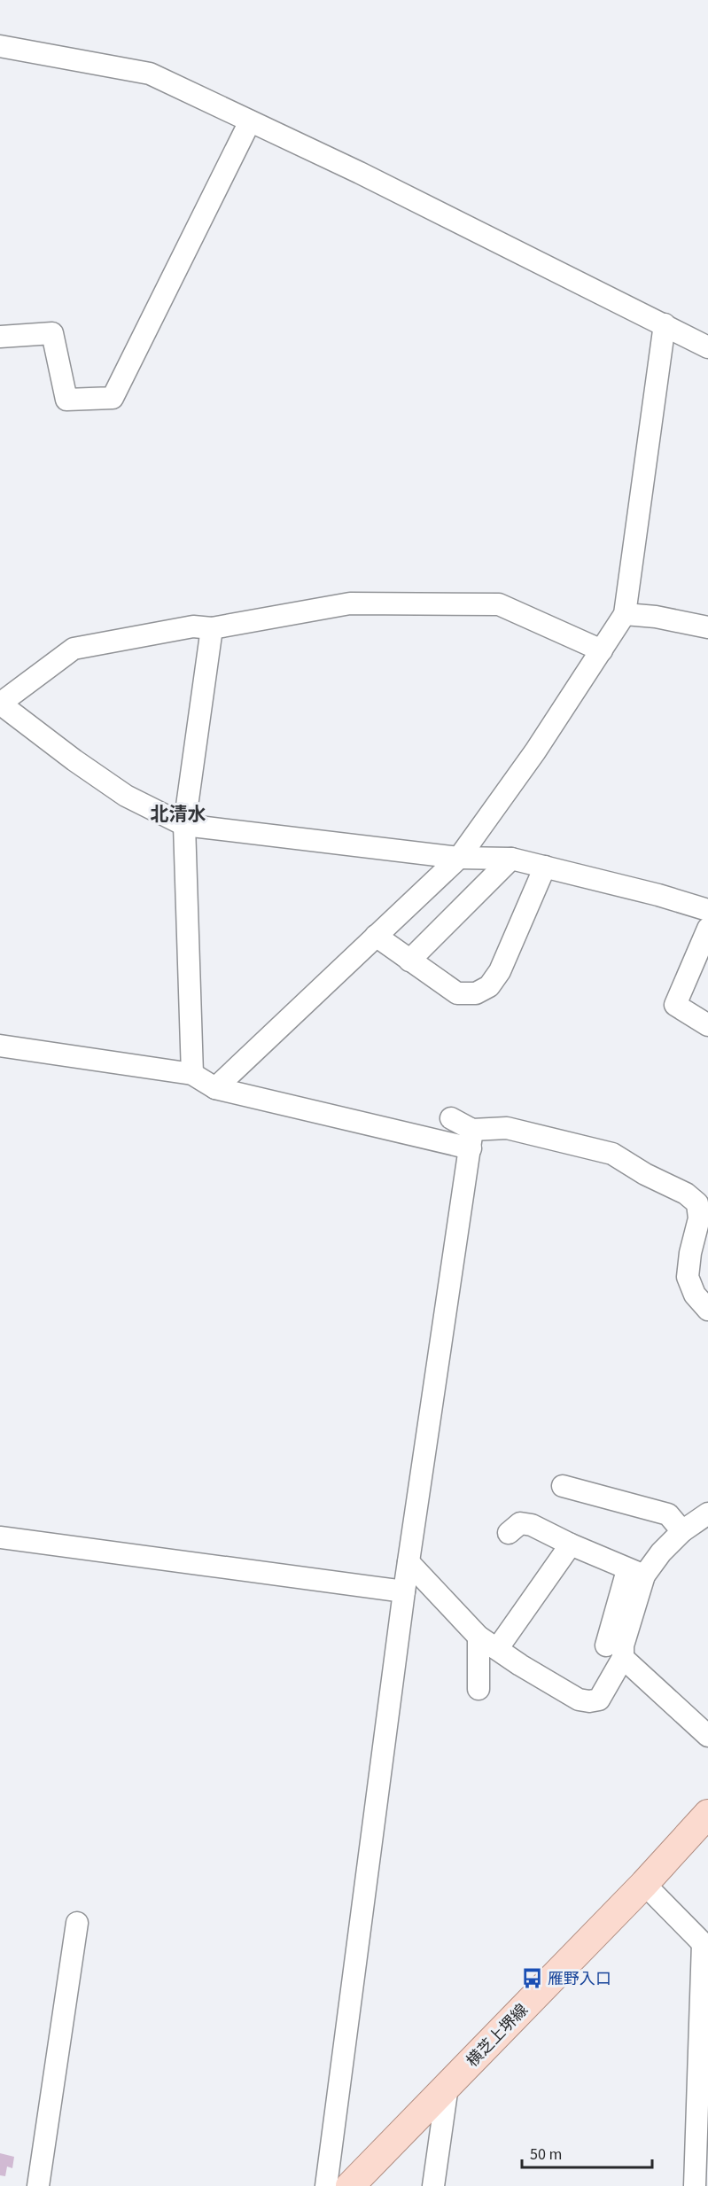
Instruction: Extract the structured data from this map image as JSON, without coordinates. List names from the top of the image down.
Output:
{
  "streets": {
    "main road": ["横芝上堺線"]
  },
  "districts": ["北清水"],
  "places": {
    "bus stop": ["雁野入口"]
  },
  "scale_bar": "50 m"
}
